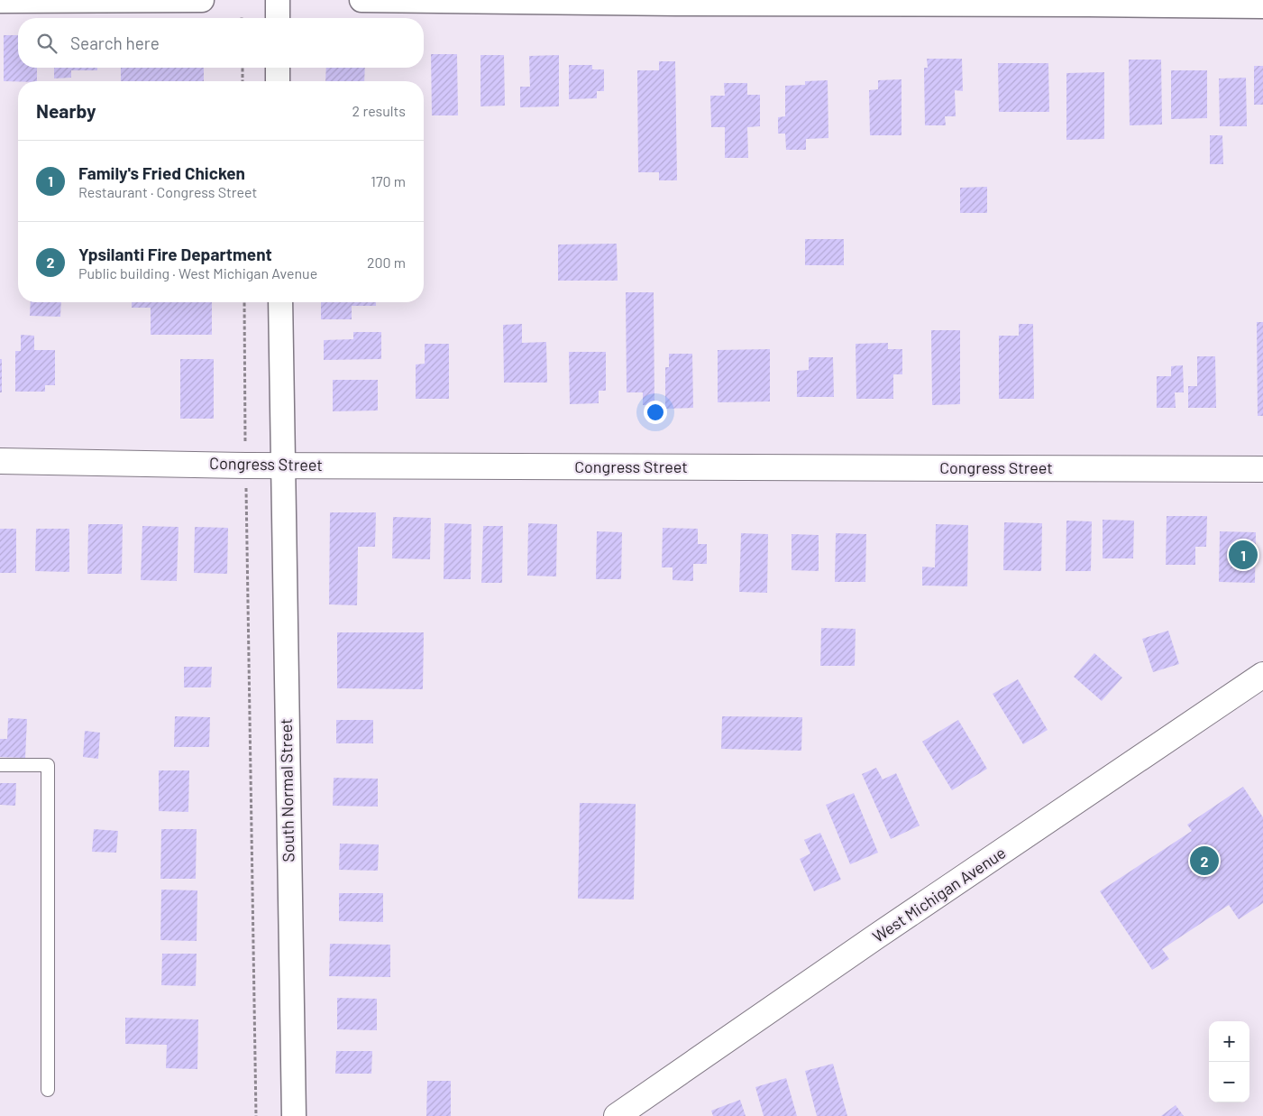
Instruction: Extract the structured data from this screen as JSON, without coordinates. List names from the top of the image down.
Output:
{
  "streets": {
    "street": ["Congress Street", "South Normal Street", "West Michigan Avenue"]
  },
  "crossings": [
    ["Congress Street", "South Normal Street"]
  ],
  "page": {
    "search": "Search here",
    "heading": ["Nearby", "2 results"],
    "list": [
      {
        "mark": "1",
        "name": "Family's Fried Chicken",
        "note": "Restaurant · Congress Street",
        "value": "170 m"
      },
      {
        "mark": "2",
        "name": "Ypsilanti Fire Department",
        "note": "Public building · West Michigan Avenue",
        "value": "200 m"
      }
    ],
    "pins": ["1", "2"],
    "map_buttons": ["+", "−"]
  }
}
